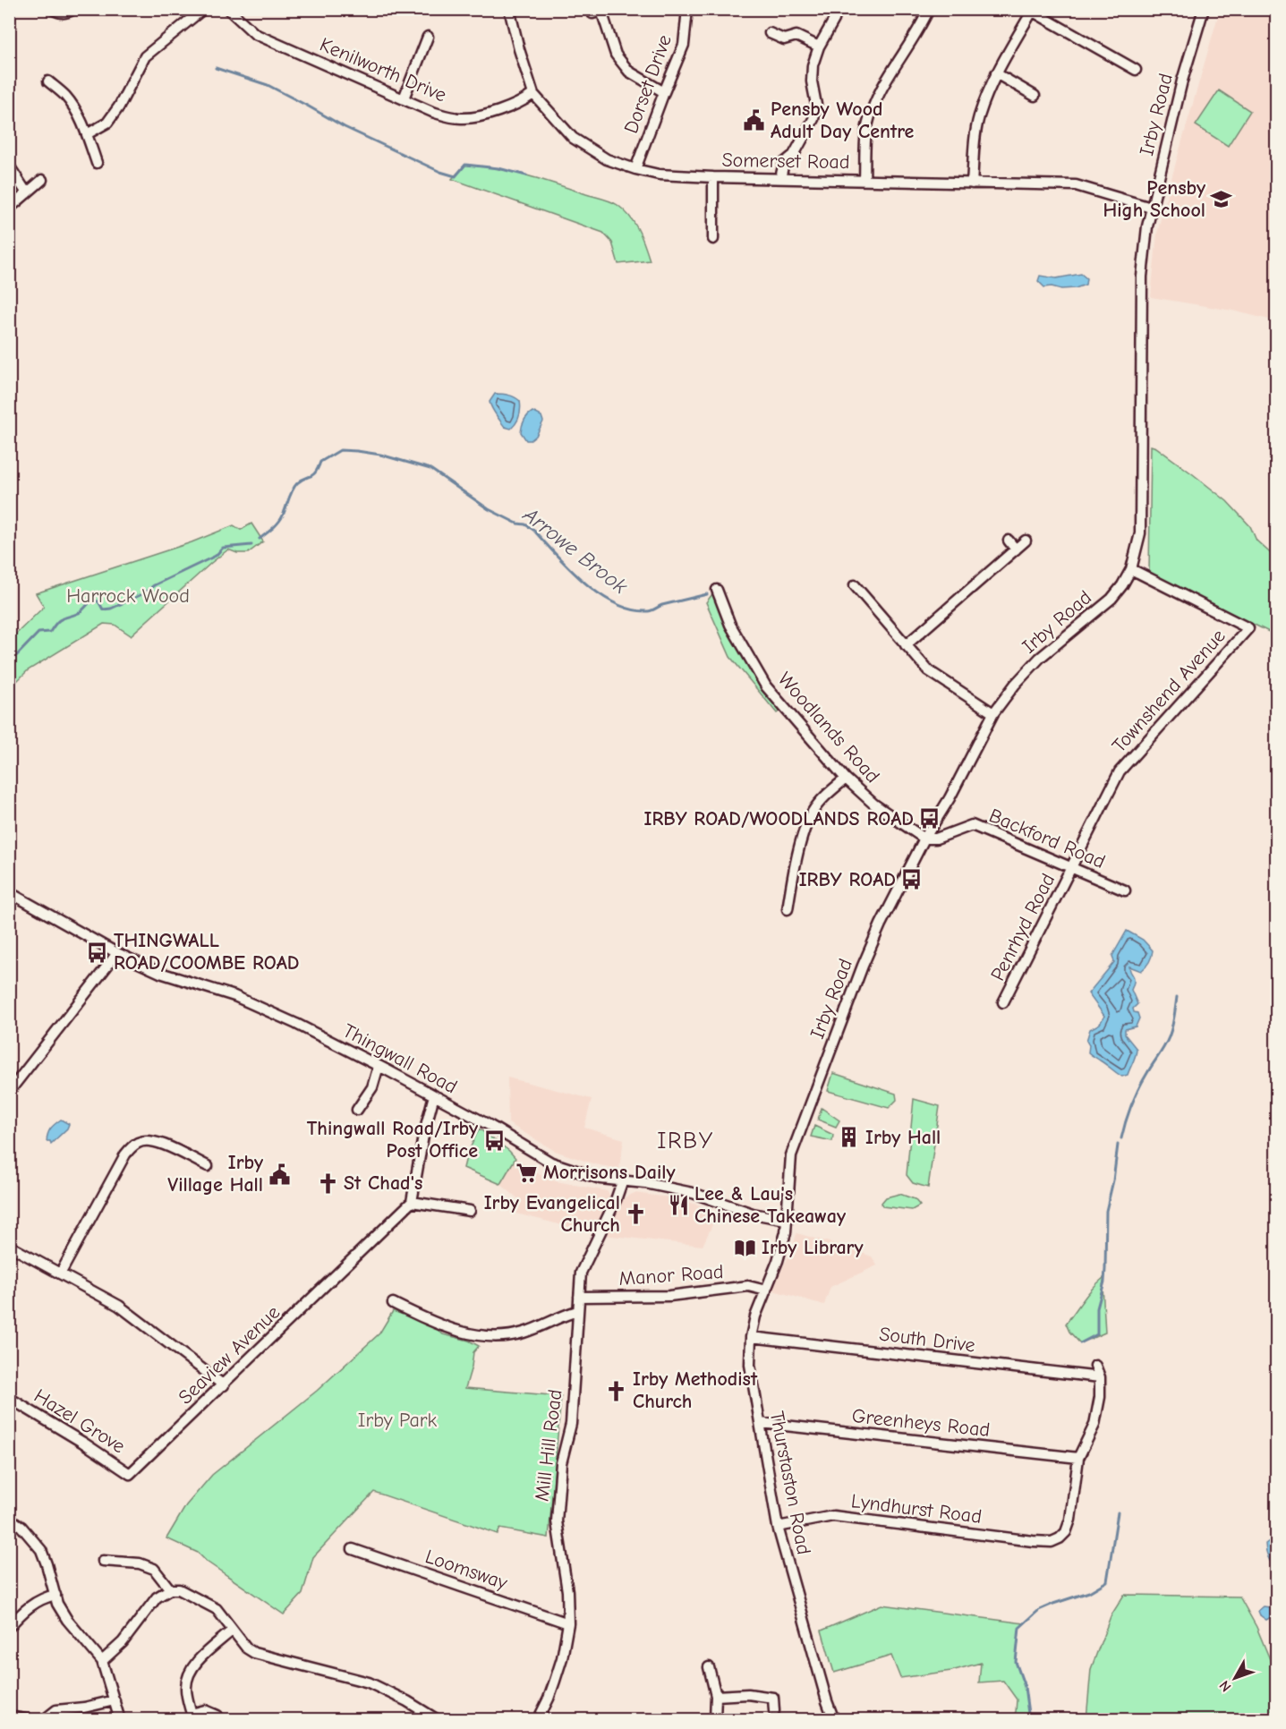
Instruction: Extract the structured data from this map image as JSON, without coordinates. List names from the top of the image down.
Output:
{
  "streets": {
    "street": [
      "Kenilworth Drive",
      "Dorset Drive",
      "Irby Road",
      "Somerset Road",
      "Townshend Avenue",
      "Woodlands Road",
      "Backford Road",
      "Penrhyd Road",
      "Thingwall Road",
      "Manor Road",
      "South Drive",
      "Seaview Avenue",
      "Hazel Grove",
      "Greenheys Road",
      "Mill Hill Road",
      "Thurstaston Road",
      "Lyndhurst Road",
      "Loomsway"
    ]
  },
  "crossings": [
    ["Kenilworth Drive", "Somerset Road"],
    ["Dorset Drive", "Somerset Road"],
    ["Irby Road", "Somerset Road"],
    ["Irby Road", "Townshend Avenue"],
    ["Irby Road", "Woodlands Road"],
    ["Irby Road", "Backford Road"],
    ["Irby Road", "Thingwall Road"],
    ["Irby Road", "Thurstaston Road"],
    ["Townshend Avenue", "Backford Road"],
    ["Townshend Avenue", "Penrhyd Road"],
    ["Woodlands Road", "Backford Road"],
    ["Backford Road", "Penrhyd Road"],
    ["Thingwall Road", "Mill Hill Road"],
    ["Thingwall Road", "Thurstaston Road"],
    ["Manor Road", "Mill Hill Road"],
    ["Manor Road", "Thurstaston Road"],
    ["South Drive", "Thurstaston Road"],
    ["Seaview Avenue", "Hazel Grove"],
    ["Greenheys Road", "Thurstaston Road"],
    ["Greenheys Road", "Lyndhurst Road"],
    ["Mill Hill Road", "Loomsway"],
    ["Thurstaston Road", "Lyndhurst Road"]
  ],
  "districts": ["IRBY"],
  "water": ["Arrowe Brook"],
  "parks": ["Harrock Wood", "Irby Park"],
  "places": {
    "public building": ["Pensby Wood Adult Day Centre", "Irby Village Hall"],
    "school or university": ["Pensby High School"],
    "bus stop": [
      "IRBY ROAD/WOODLANDS ROAD",
      "IRBY ROAD",
      "THINGWALL ROAD/COOMBE ROAD",
      "Thingwall Road/Irby Post Office"
    ],
    "building": ["Irby Hall"],
    "supermarket": ["Morrisons Daily"],
    "church": ["St Chad's", "Irby Evangelical Church", "Irby Methodist Church"],
    "restaurant": ["Lee & Lau's Chinese Takeaway"],
    "library": ["Irby Library"]
  },
  "north": "bottom left"
}
